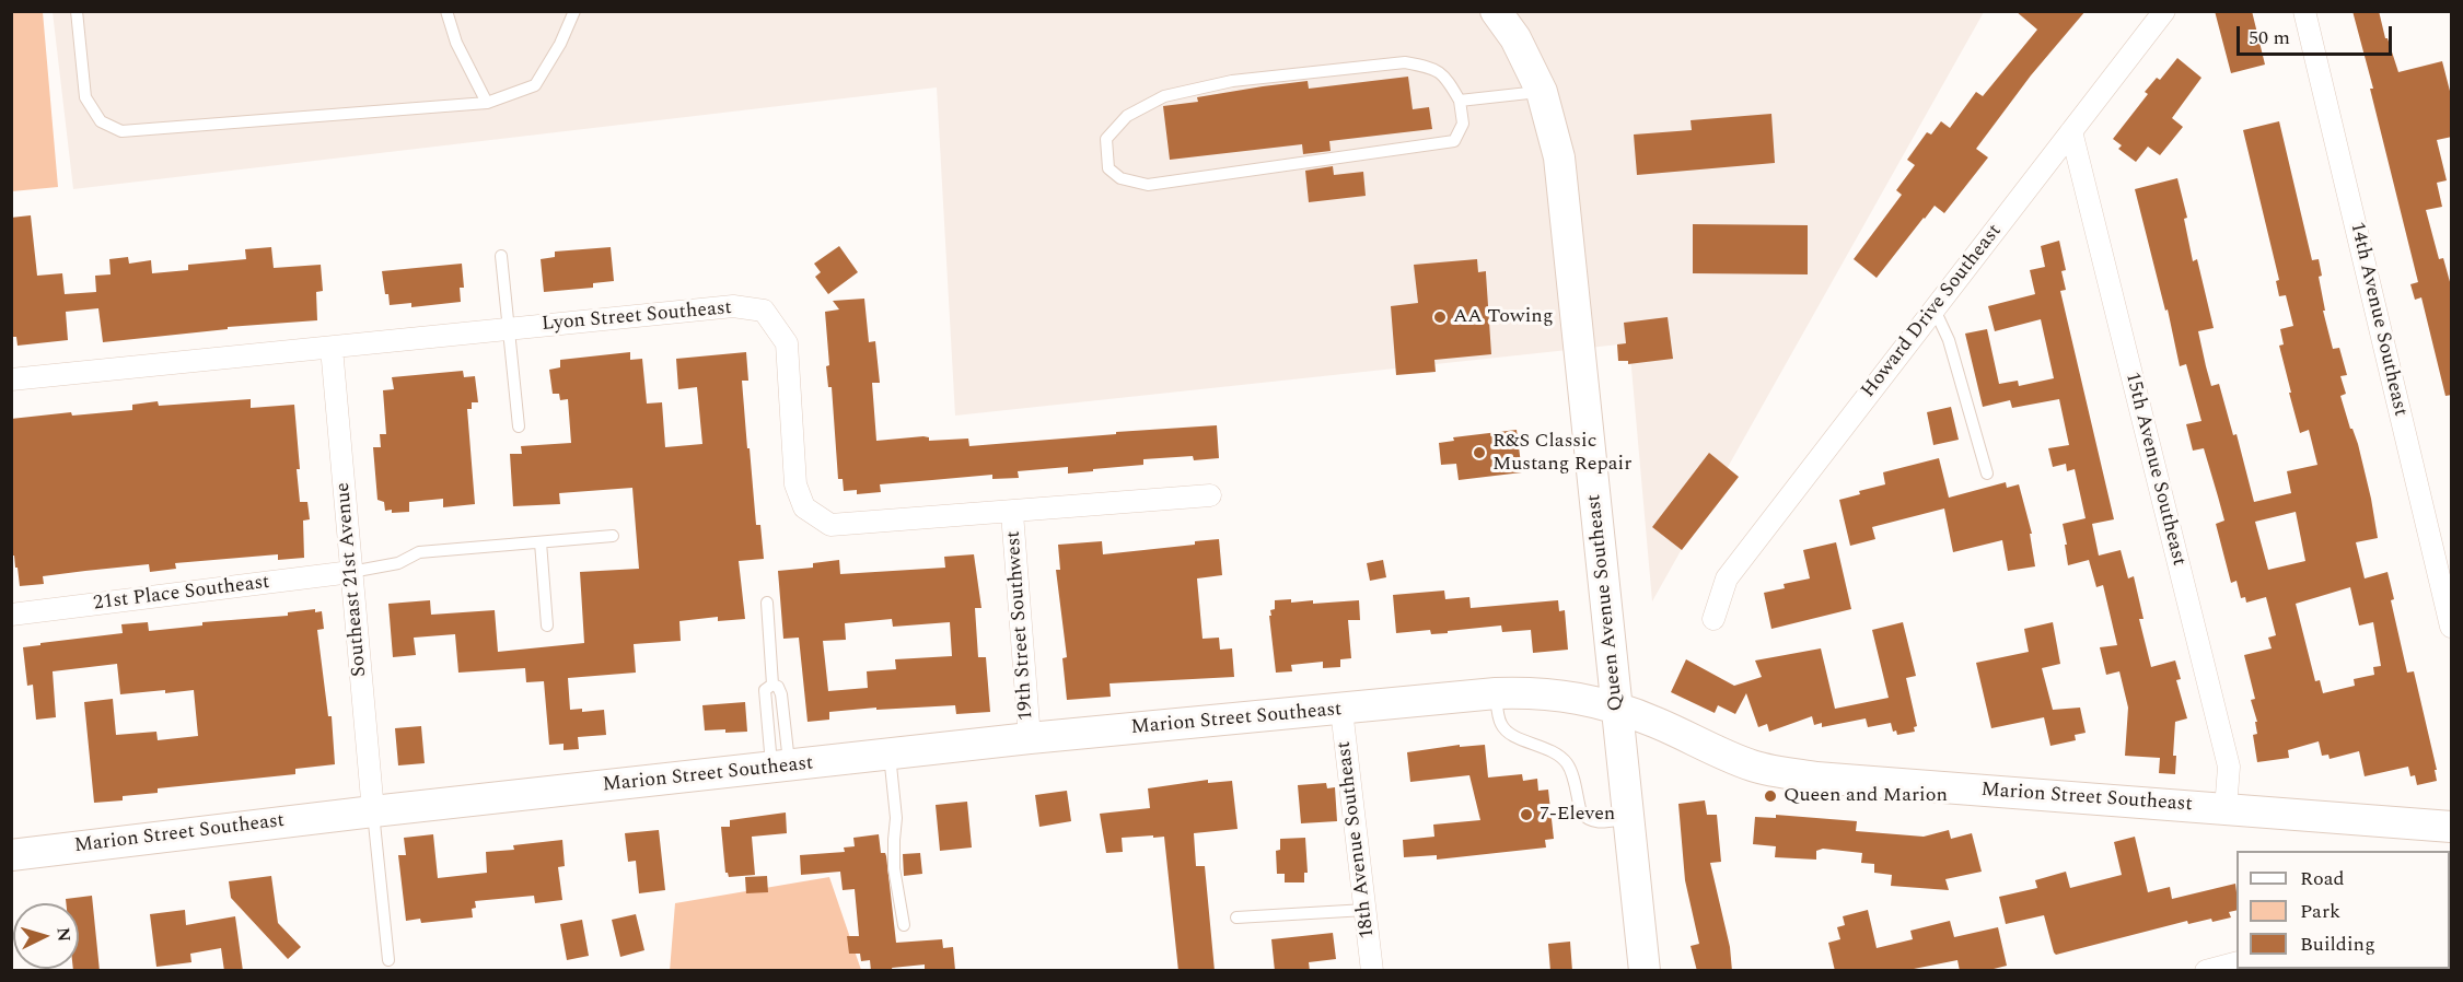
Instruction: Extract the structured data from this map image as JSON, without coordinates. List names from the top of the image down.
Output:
{
  "streets": {
    "street": [
      "Howard Drive Southeast",
      "Lyon Street Southeast",
      "14th Avenue Southeast",
      "15th Avenue Southeast",
      "Southeast 21st Avenue",
      "21st Place Southeast",
      "Queen Avenue Southeast",
      "19th Street Southwest",
      "Marion Street Southeast",
      "18th Avenue Southeast"
    ]
  },
  "crossings": [
    ["Howard Drive Southeast", "15th Avenue Southeast"],
    ["Lyon Street Southeast", "Southeast 21st Avenue"],
    ["Lyon Street Southeast", "19th Street Southwest"],
    ["15th Avenue Southeast", "Marion Street Southeast"],
    ["Southeast 21st Avenue", "21st Place Southeast"],
    ["Southeast 21st Avenue", "Marion Street Southeast"],
    ["Queen Avenue Southeast", "Marion Street Southeast"],
    ["19th Street Southwest", "Marion Street Southeast"],
    ["Marion Street Southeast", "18th Avenue Southeast"]
  ],
  "places": [
    "AA Towing",
    "R&S Classic Mustang Repair",
    "Queen and Marion",
    "7-Eleven"
  ],
  "legend": ["Road", "Park", "Building"],
  "scale_bar": "50 m",
  "north": "right"
}
